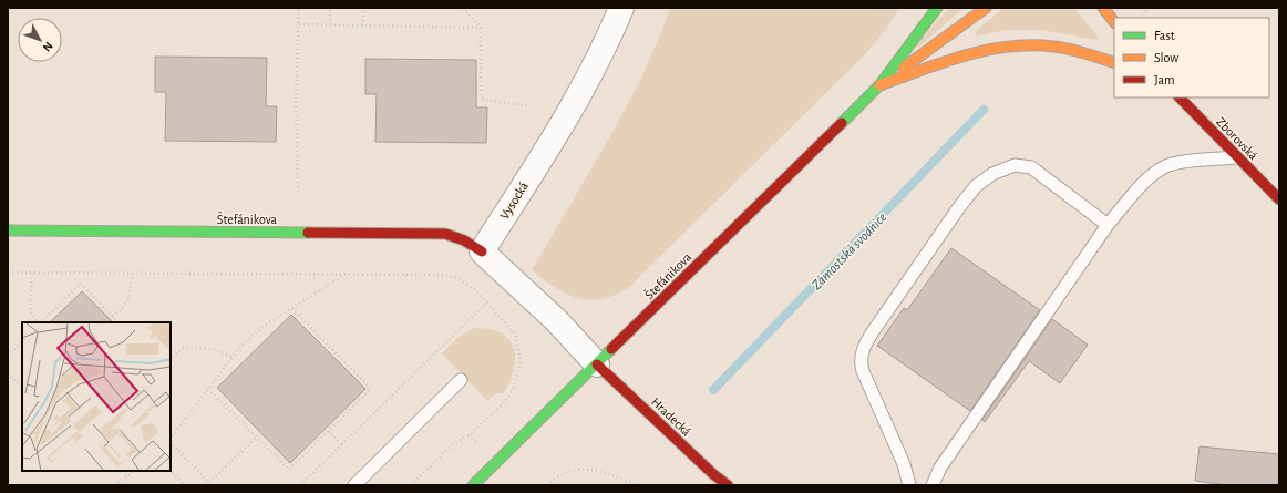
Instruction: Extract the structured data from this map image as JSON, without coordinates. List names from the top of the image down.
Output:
{
  "streets": {
    "street": [
      "Zborovská",
      "Vysocká",
      "Štefánikova",
      "Hradecká"
    ]
  },
  "crossings": [
    ["Vysocká", "Štefánikova"],
    ["Štefánikova", "Hradecká"]
  ],
  "water": ["Zámostská svodnice"],
  "legend": ["Fast", "Slow", "Jam"],
  "north": "bottom right"
}
